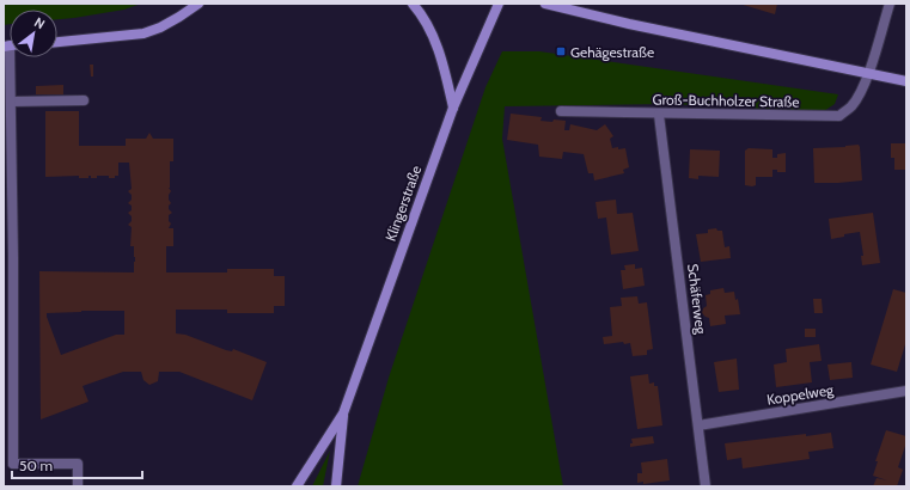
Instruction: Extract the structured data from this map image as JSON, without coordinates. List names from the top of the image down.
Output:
{
  "streets": {
    "street": [
      "Groß-Buchholzer Straße",
      "Klingerstraße",
      "Schäferweg",
      "Koppelweg"
    ]
  },
  "crossings": [
    ["Groß-Buchholzer Straße", "Schäferweg"],
    ["Schäferweg", "Koppelweg"]
  ],
  "places": {
    "transit": ["Gehägestraße"]
  },
  "scale_bar": "50 m",
  "north": "top right"
}
